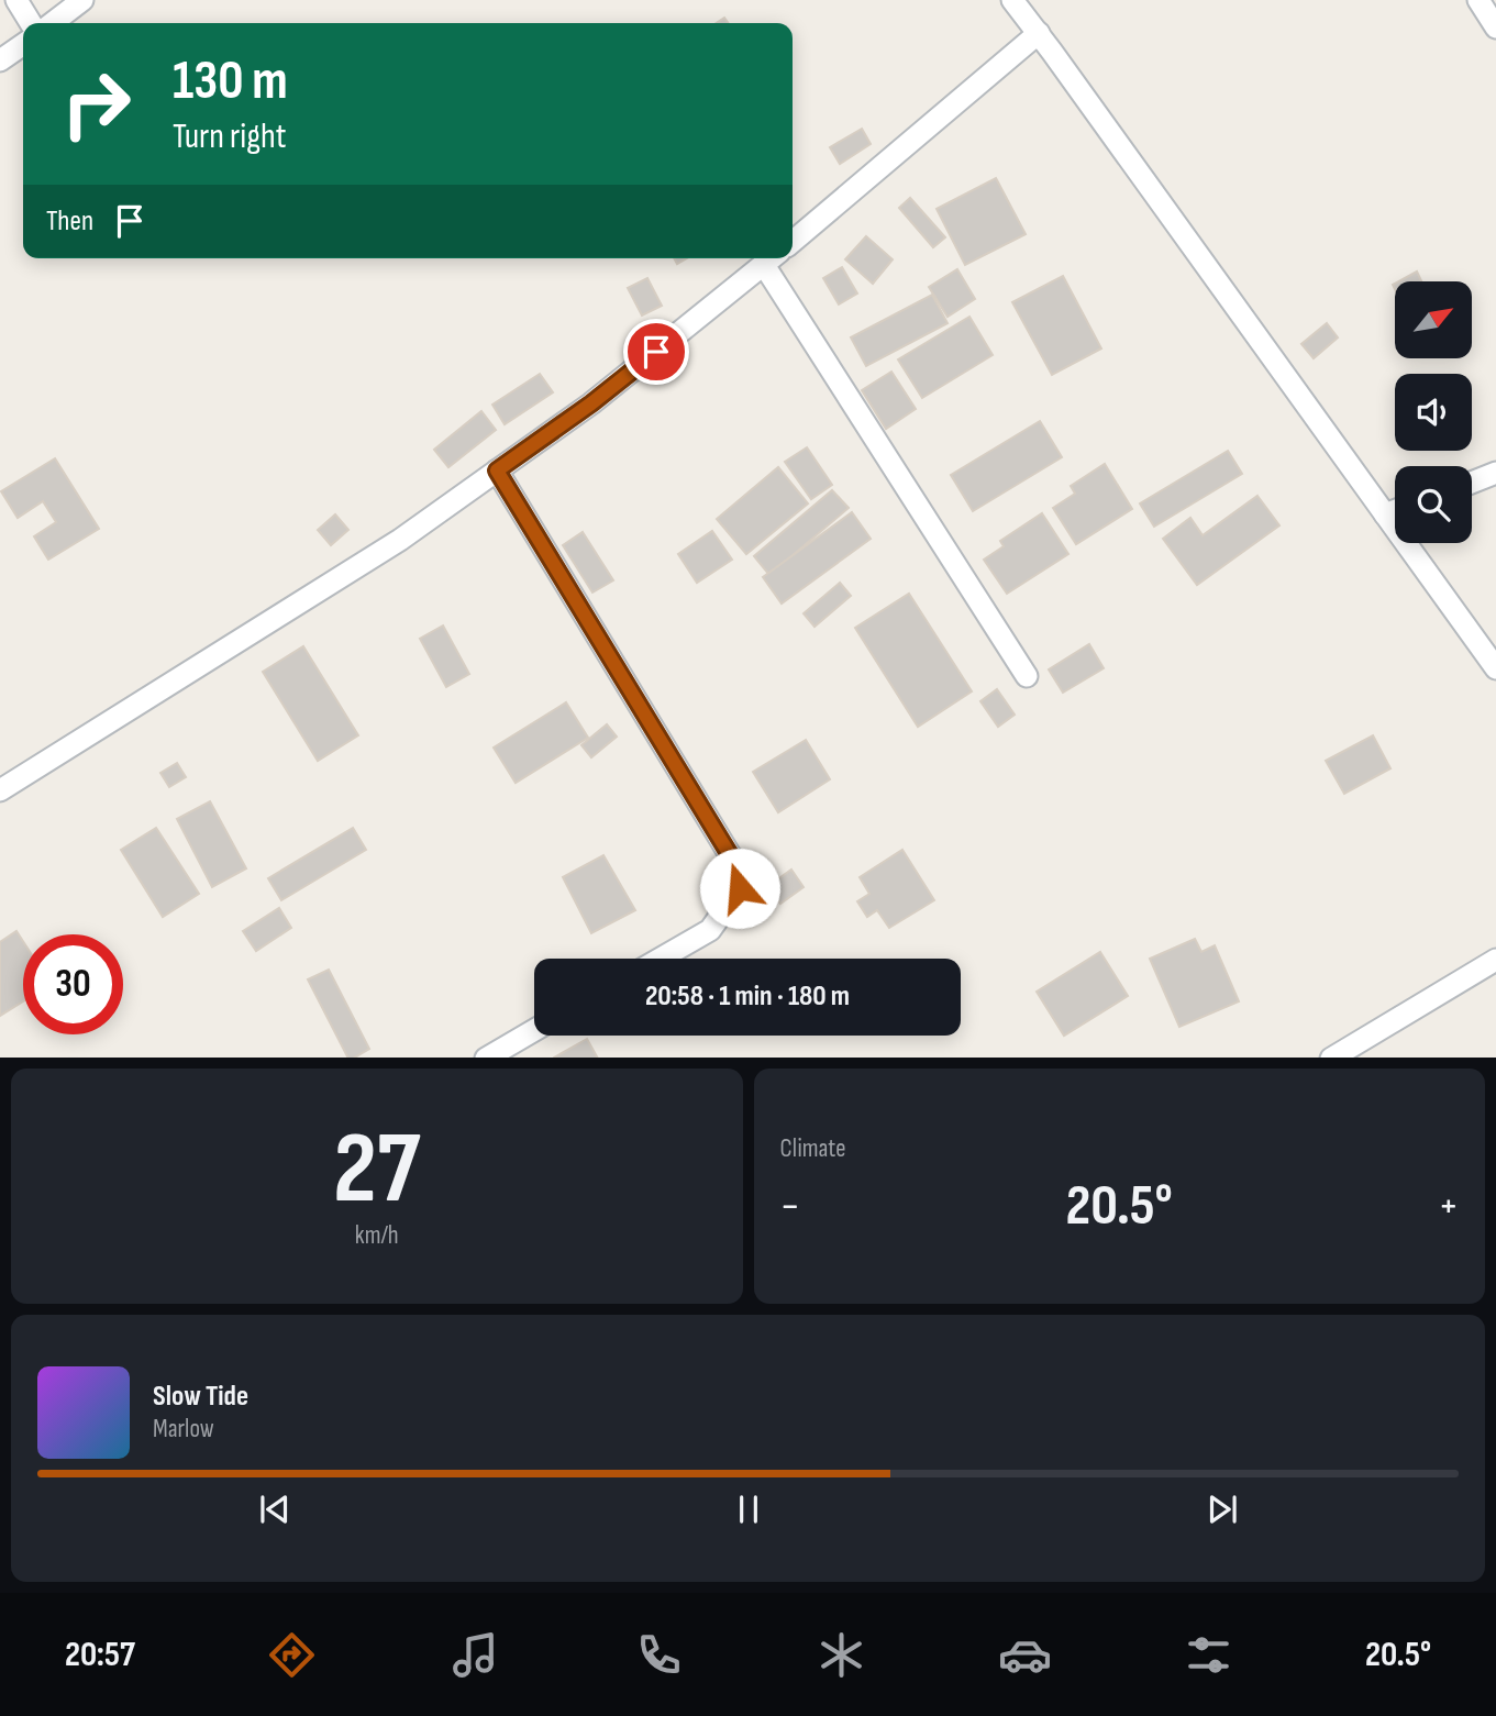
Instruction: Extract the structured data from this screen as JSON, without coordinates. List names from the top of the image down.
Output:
{
  "north": "top right",
  "page": {
    "turn": ["130 m", "Turn right"],
    "then": "Then",
    "limit": "30",
    "trip": "20:58 · 1 min · 180 m",
    "tile": [
      ["27", "km/h"],
      "Climate"
    ],
    "heat": ["−", "20.5°", "+"],
    "song": ["Slow Tide", "Marlow"],
    "tabs": ["20:57", "20.5°"]
  }
}
